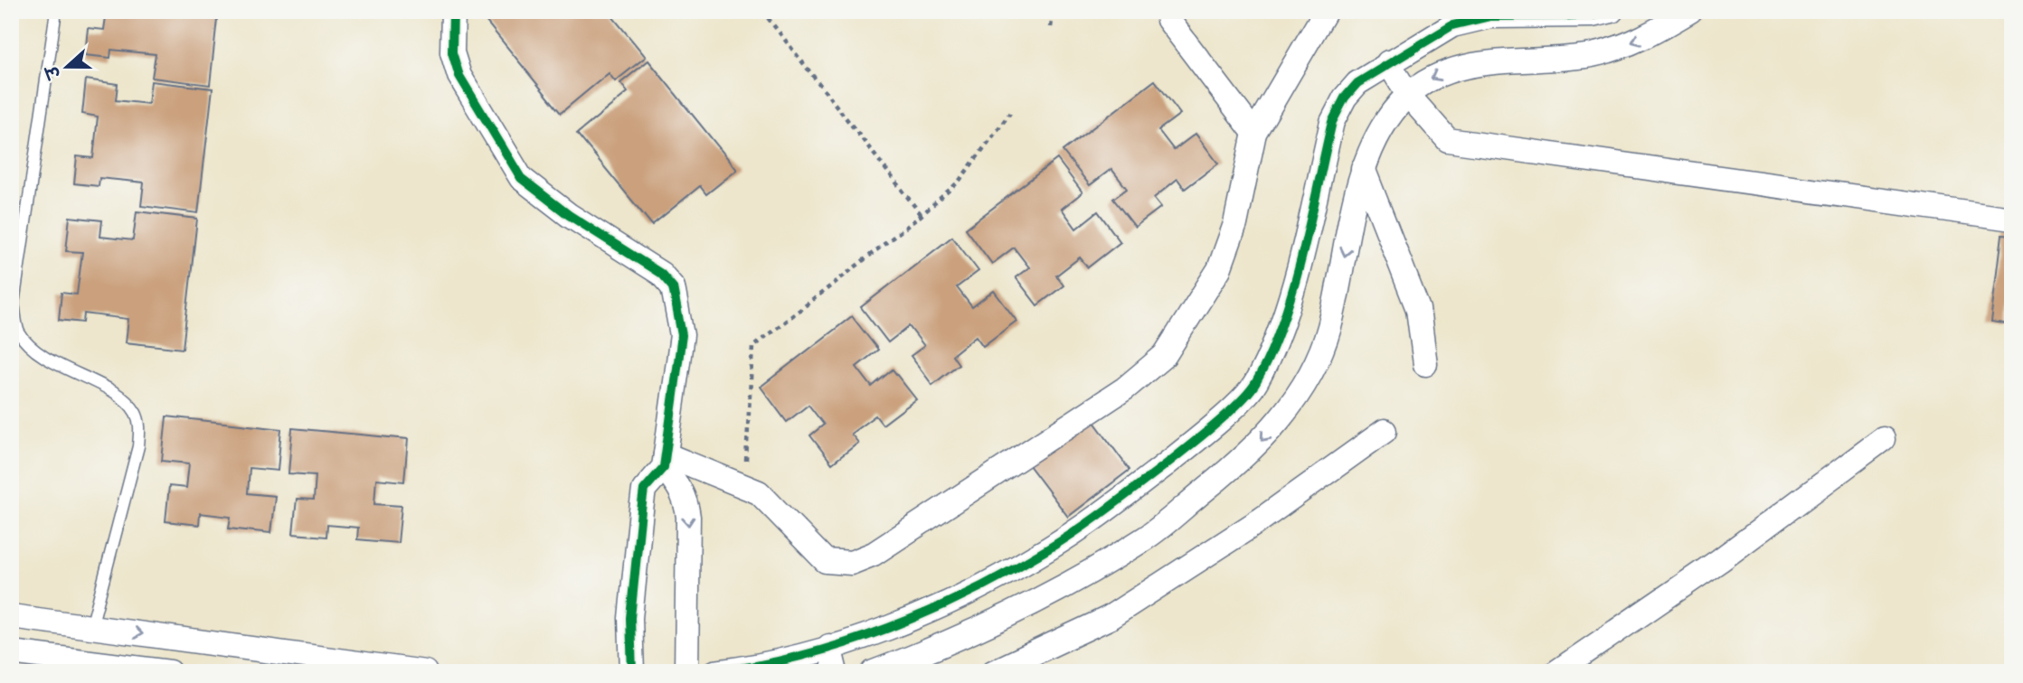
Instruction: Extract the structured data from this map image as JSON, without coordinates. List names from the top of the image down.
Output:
{
  "north": "left"
}
